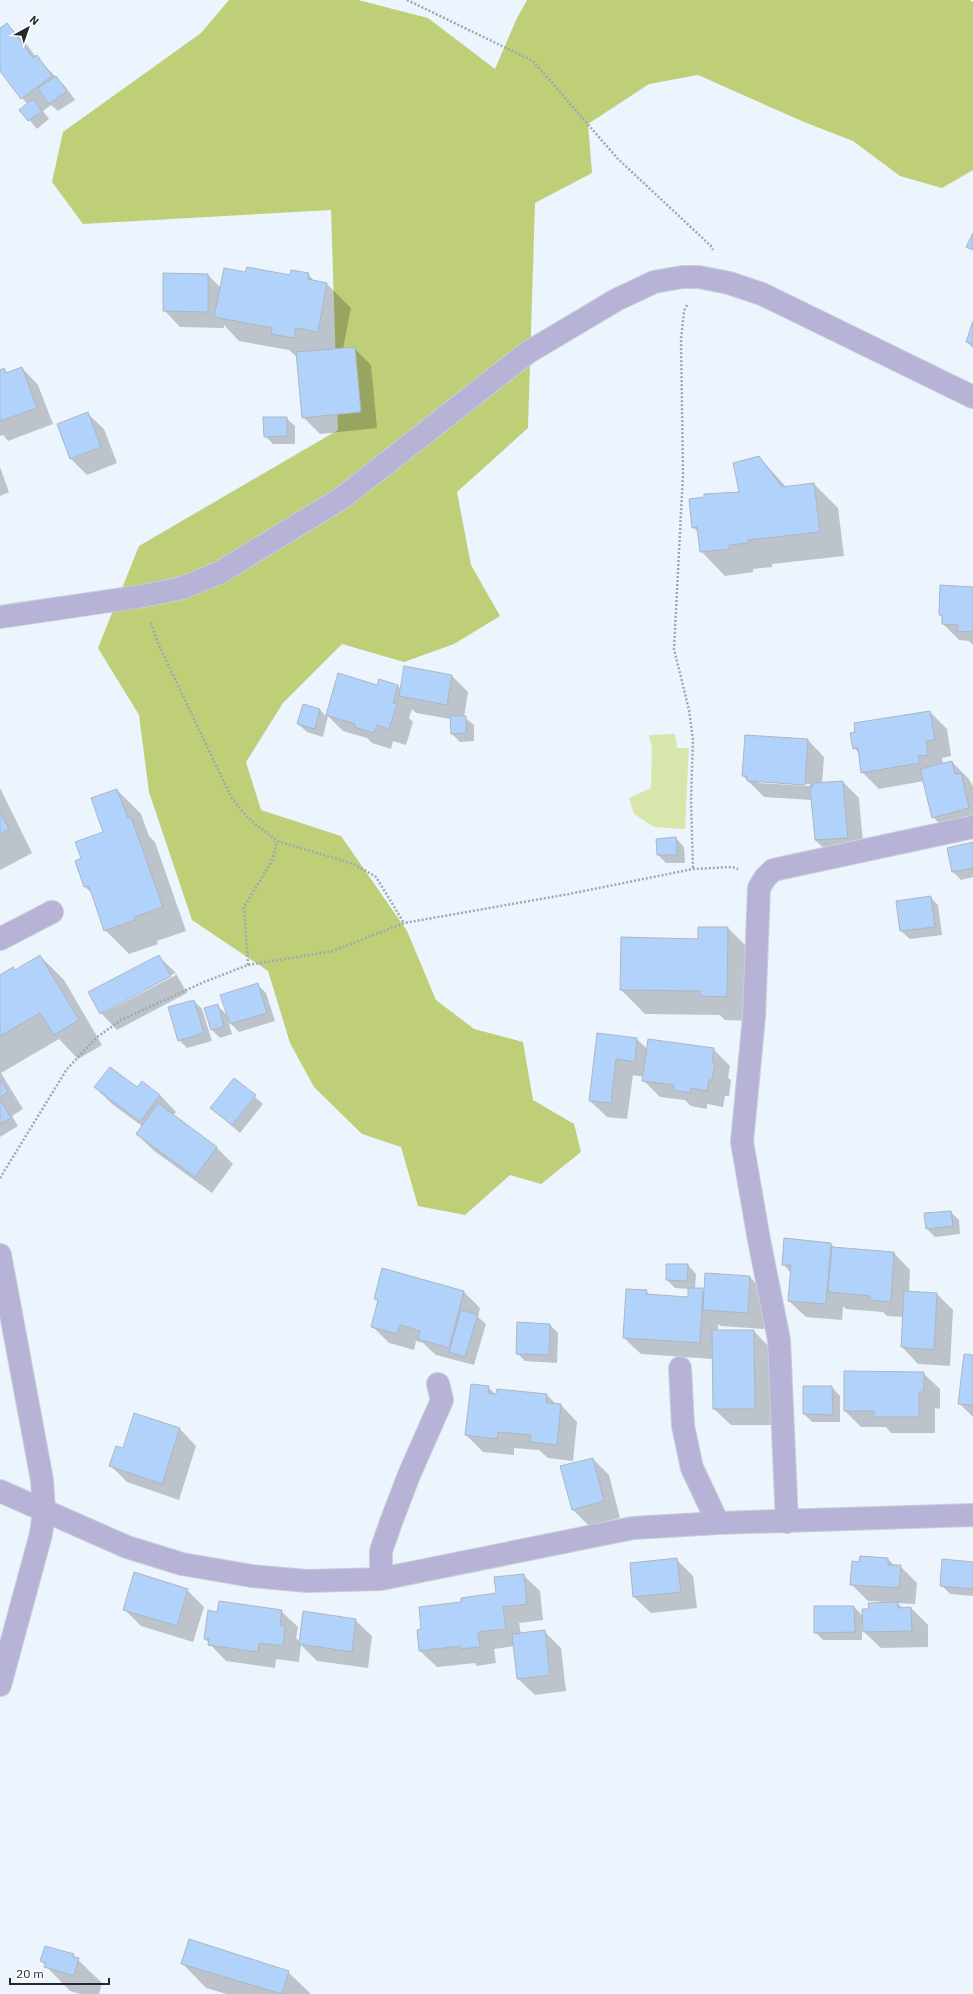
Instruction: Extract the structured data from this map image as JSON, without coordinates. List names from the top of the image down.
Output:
{
  "scale_bar": "20 m",
  "north": "top right"
}
